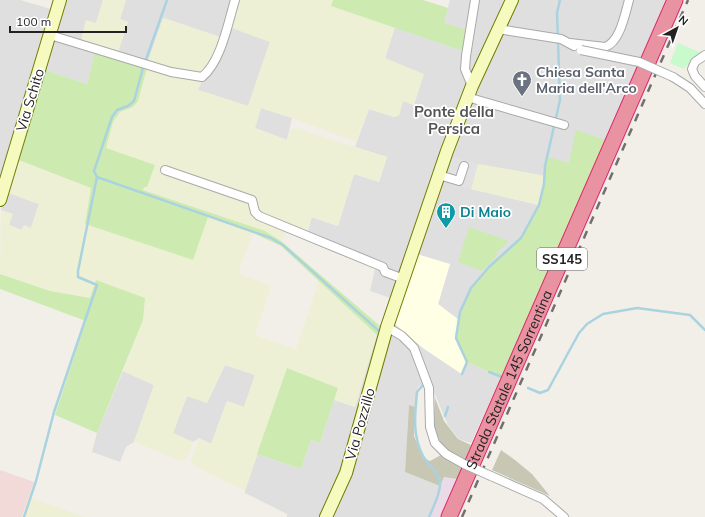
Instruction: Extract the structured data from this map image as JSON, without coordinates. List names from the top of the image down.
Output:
{
  "streets": {
    "highway": ["SS145", "Strada Statale 145 Sorrentina"],
    "main road": ["Via Schito", "Via Pozzillo"]
  },
  "districts": ["Ponte della Persica"],
  "places": {
    "church": ["Chiesa Santa Maria dell'Arco"],
    "building": ["Di Maio"]
  },
  "scale_bar": "100 m",
  "north": "top right"
}
